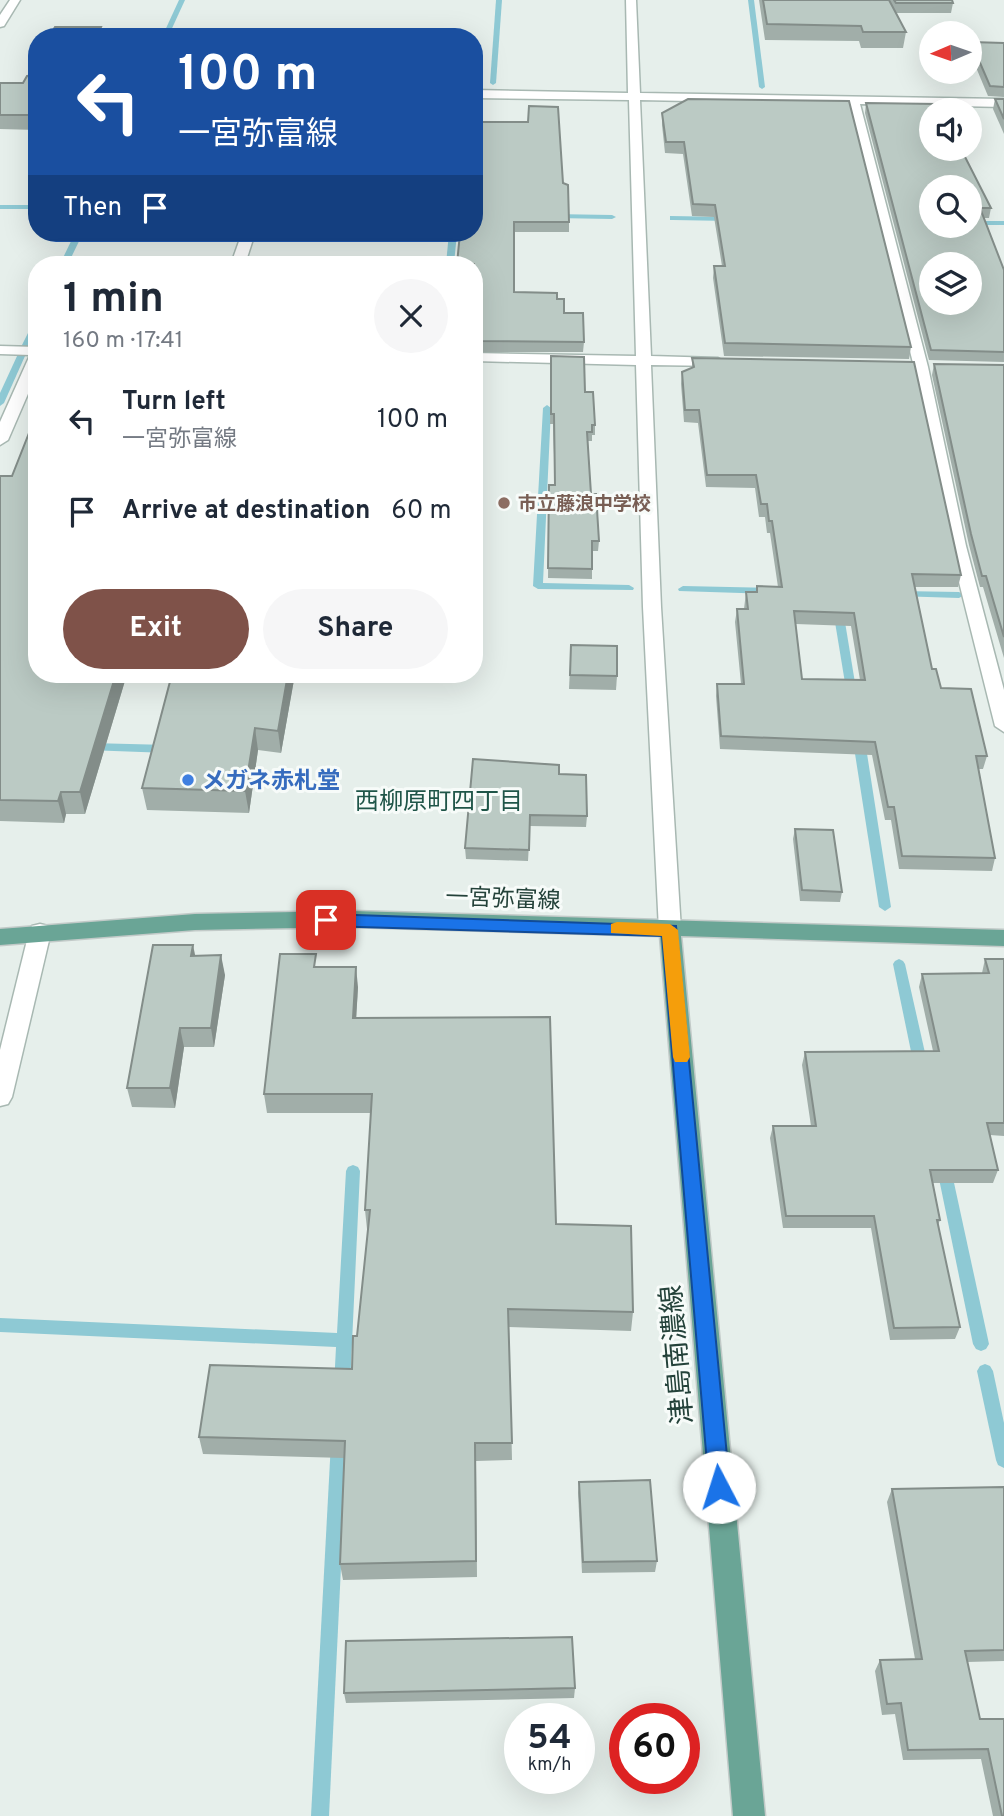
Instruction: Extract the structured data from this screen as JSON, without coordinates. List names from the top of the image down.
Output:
{
  "streets": {
    "main road": ["一宮弥富線", "津島南濃線"]
  },
  "crossings": [
    ["一宮弥富線", "津島南濃線"]
  ],
  "districts": ["西柳原町四丁目"],
  "places": ["市立藤浪中学校", "メガネ赤札堂"],
  "north": "left",
  "page": {
    "turn": ["100 m", "一宮弥富線"],
    "then": "Then",
    "heading": ["1 min", "160 m · 17:41"],
    "list": [
      {
        "name": "Turn left",
        "note": "一宮弥富線",
        "value": "100 m"
      },
      {
        "name": "Arrive at destination",
        "value": "60 m"
      }
    ],
    "buttons": ["Exit", "Share"],
    "speed": "54 km/h",
    "limit": "60"
  }
}
